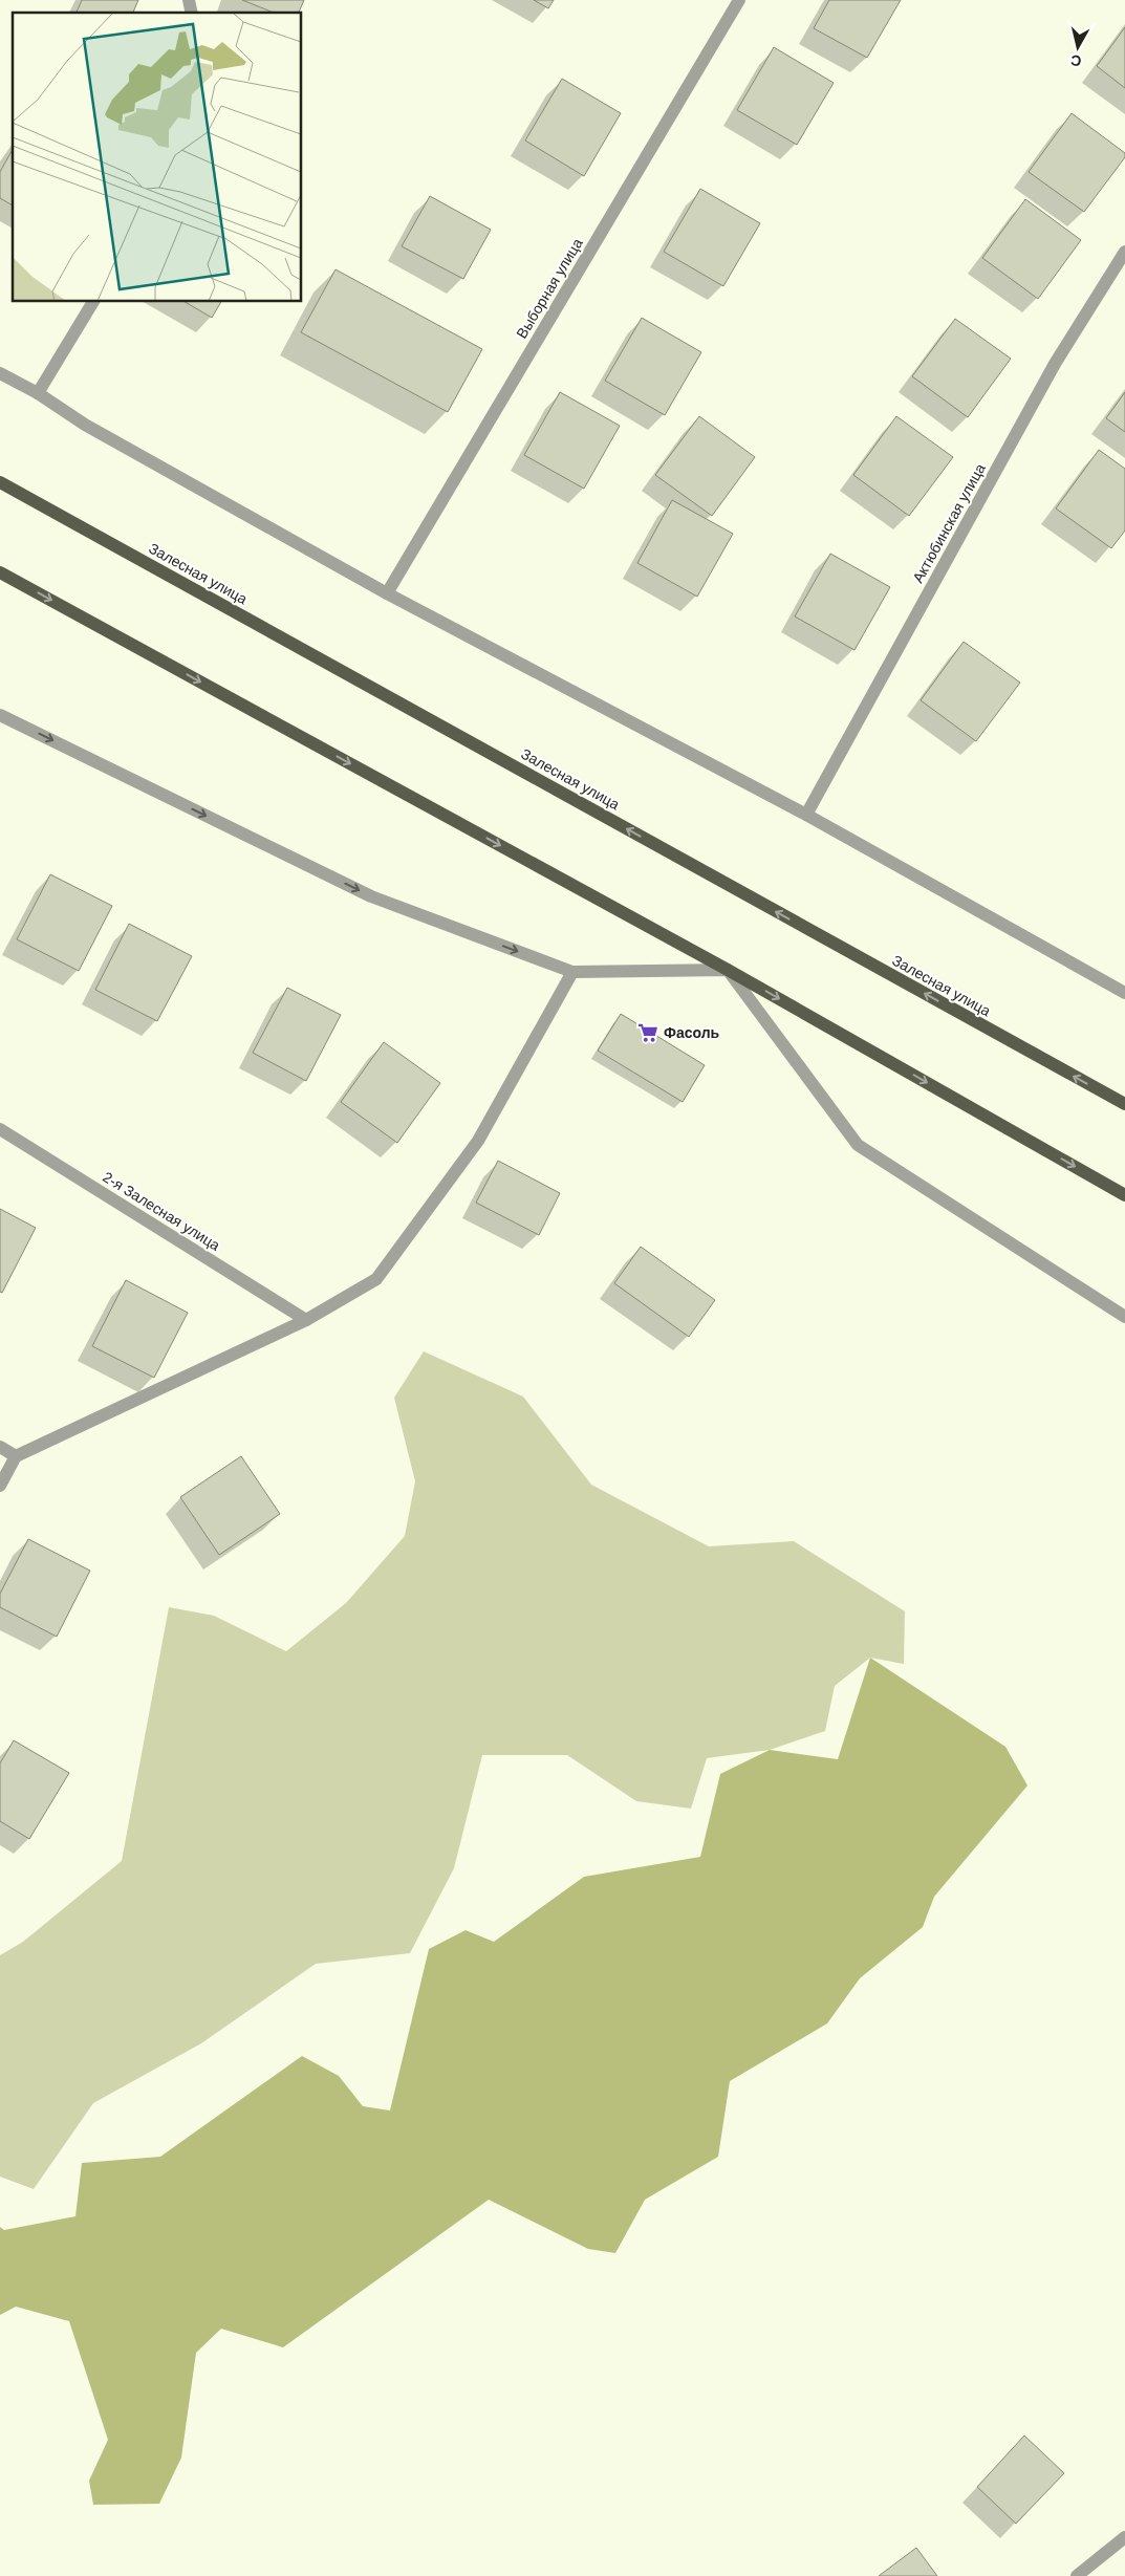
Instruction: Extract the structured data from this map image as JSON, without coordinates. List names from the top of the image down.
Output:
{
  "streets": {
    "main road": ["Залесная улица"],
    "street": ["Выборная улица", "Актюбинская улица", "2-я Залесная улица"]
  },
  "places": {
    "supermarket": ["Фасоль"]
  },
  "north": "bottom"
}
